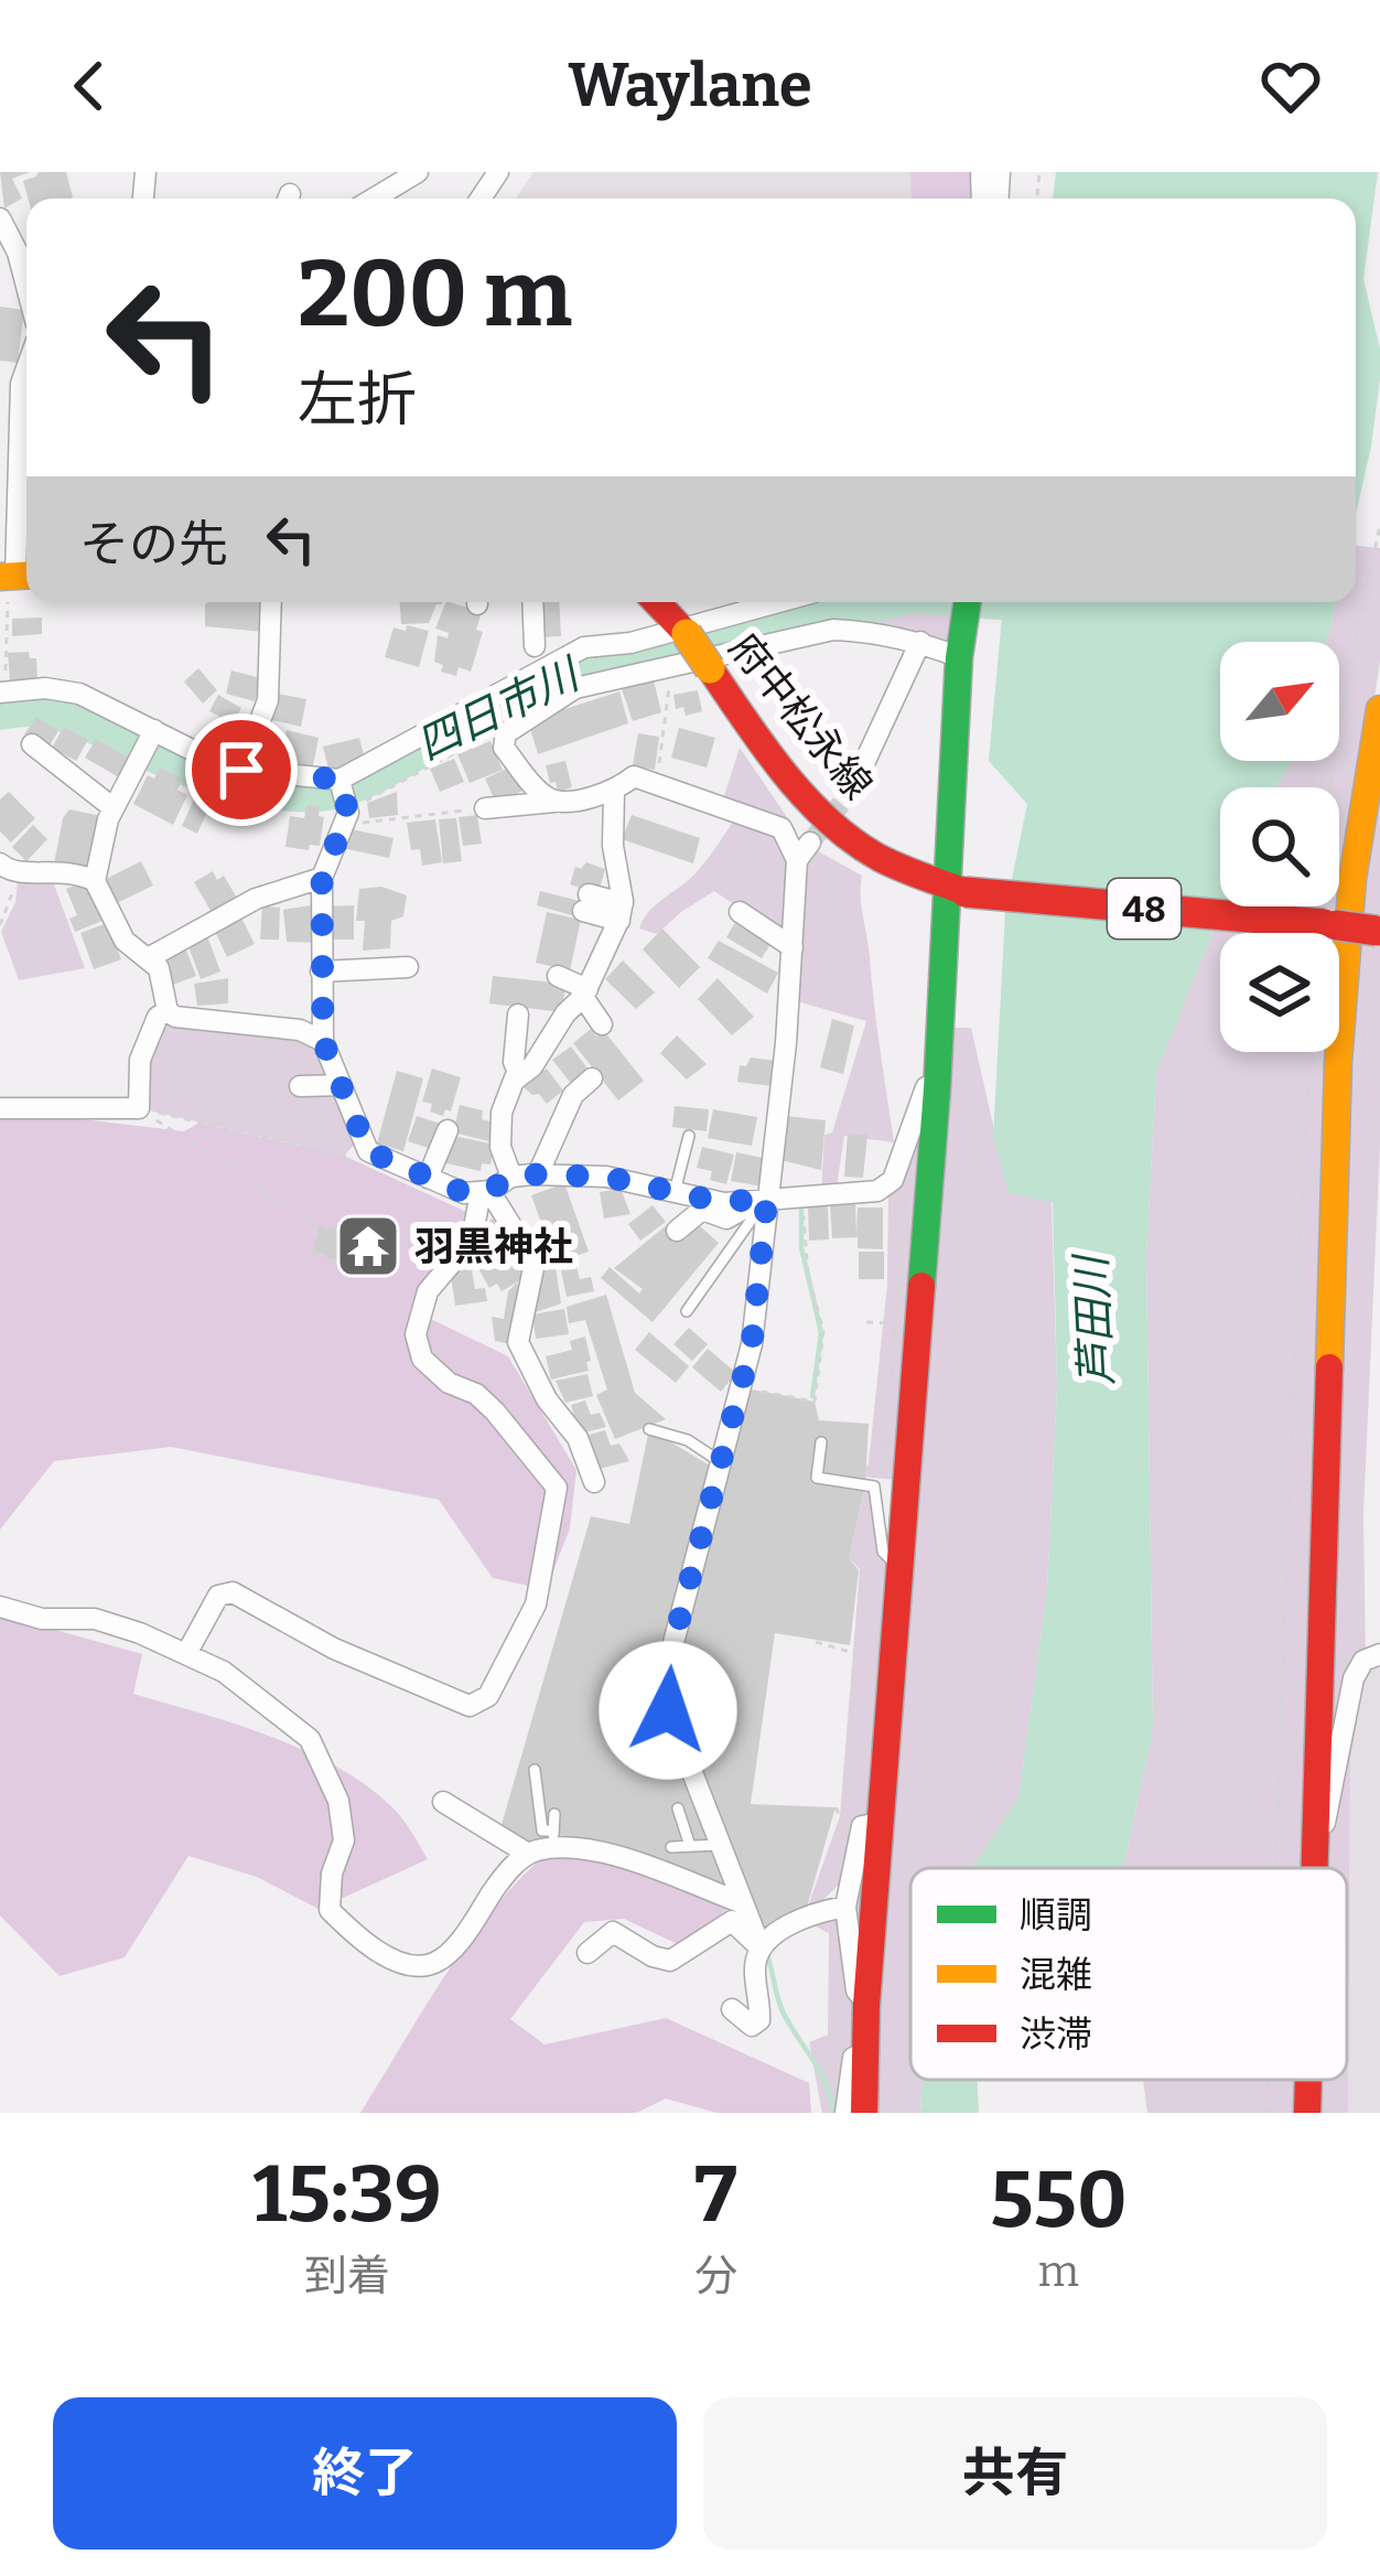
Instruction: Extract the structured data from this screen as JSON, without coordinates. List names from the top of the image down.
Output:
{
  "streets": {
    "street": ["府中松永線", "48"]
  },
  "water": ["四日市川", "芦田川"],
  "places": {
    "temple": ["羽黒神社"]
  },
  "legend": ["順調", "混雑", "渋滞"],
  "north": "top right",
  "page": {
    "header": "Waylane",
    "turn": ["200 m", "左折"],
    "then": "その先",
    "eta": [
      "15:39",
      "到着",
      "7",
      "分",
      "550",
      "m"
    ],
    "buttons": ["終了", "共有"]
  }
}
